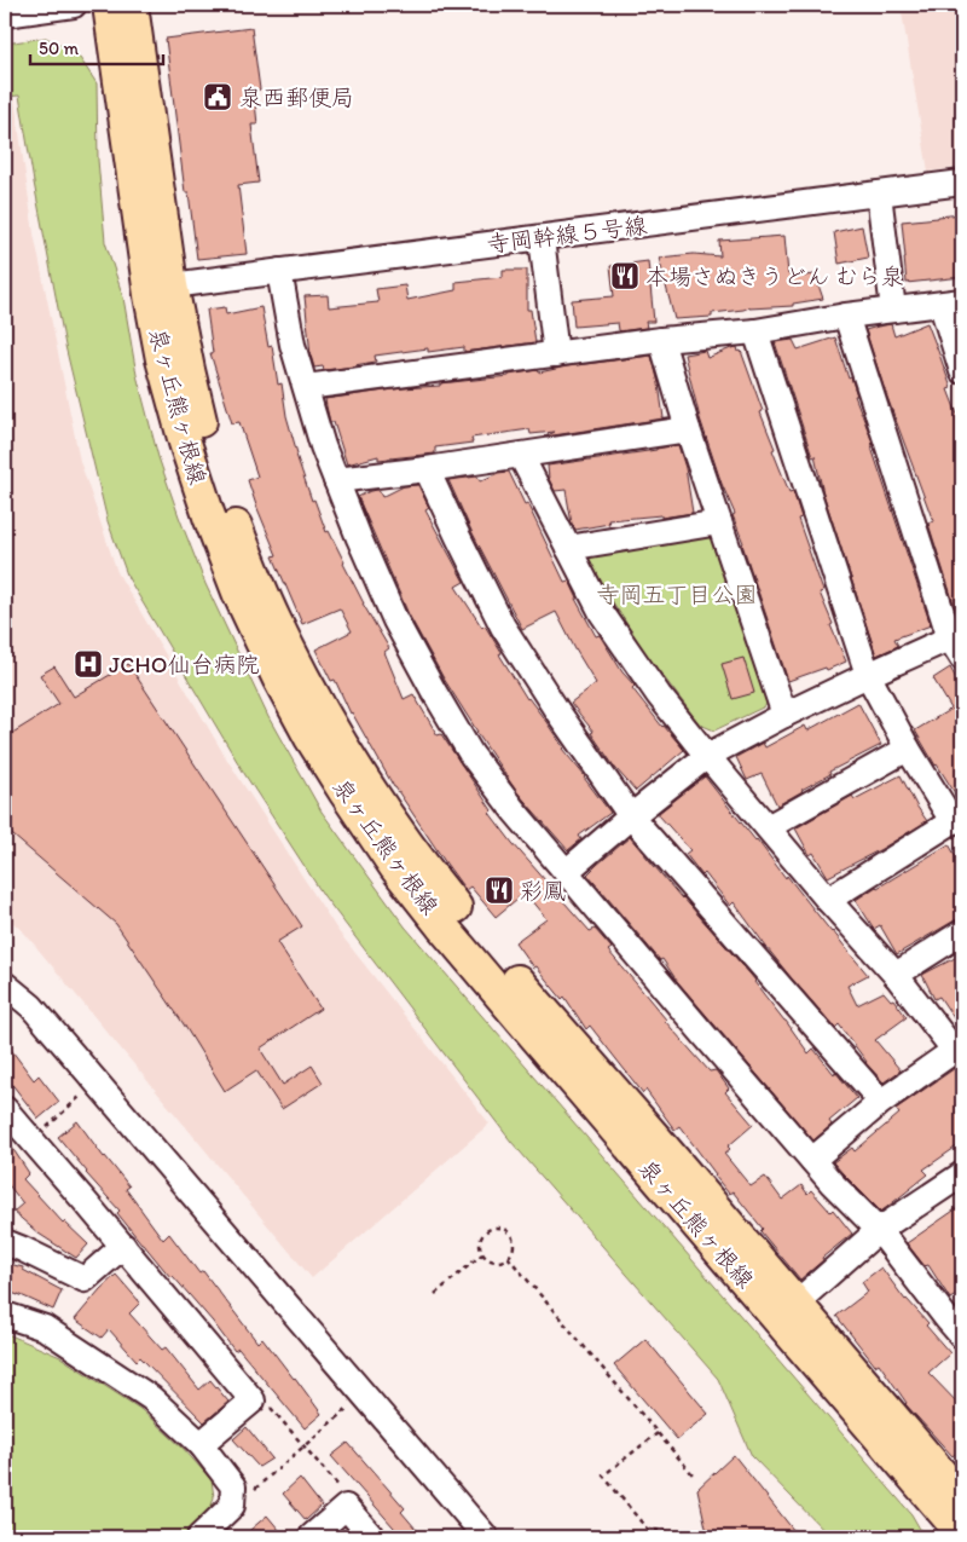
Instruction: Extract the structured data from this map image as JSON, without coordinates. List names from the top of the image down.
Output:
{
  "streets": {
    "main road": ["泉ヶ丘熊ヶ根線"],
    "street": ["寺岡幹線５号線"]
  },
  "crossings": [
    ["寺岡幹線５号線", "泉ヶ丘熊ヶ根線"]
  ],
  "parks": ["寺岡五丁目公園"],
  "places": {
    "public building": ["泉西郵便局"],
    "restaurant": ["本場さぬきうどん むら泉", "彩鳳"],
    "hospital": ["JCHO仙台病院"]
  },
  "scale_bar": "50 m"
}
